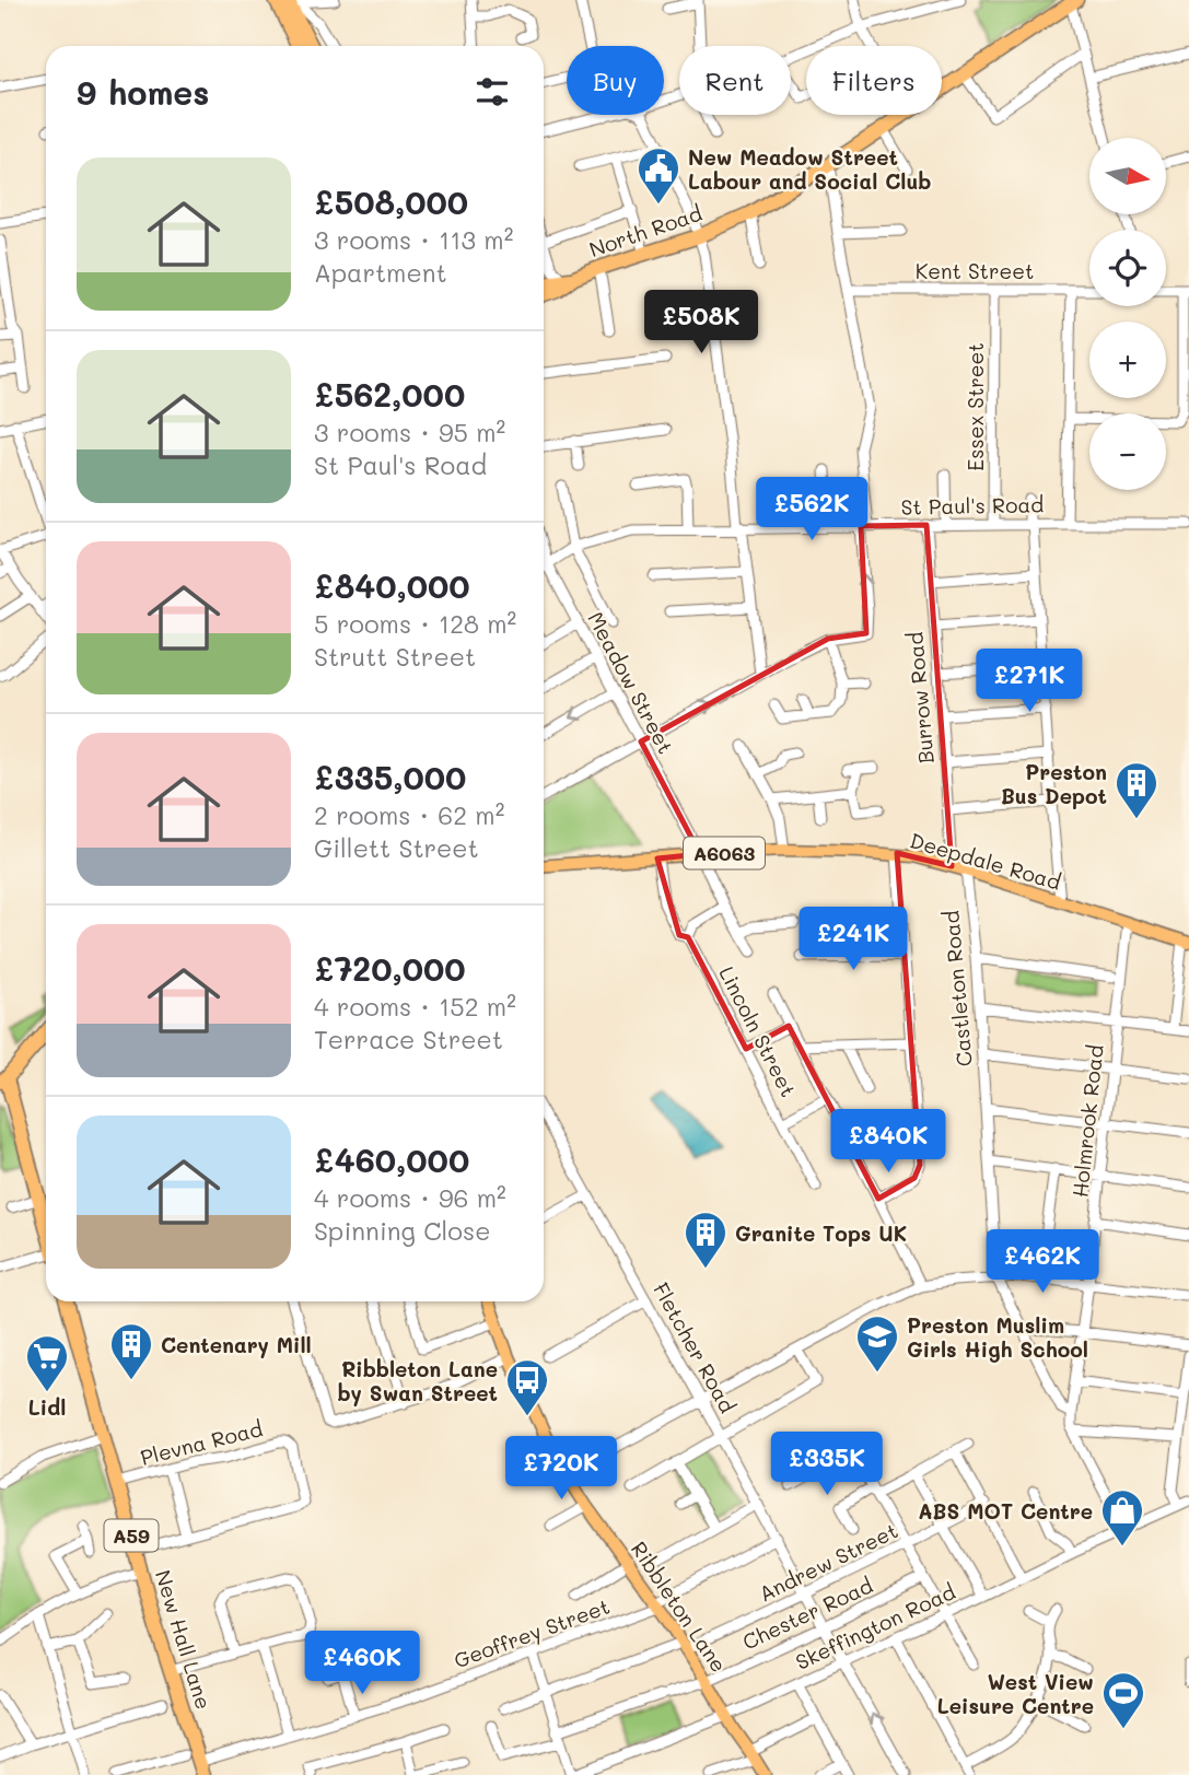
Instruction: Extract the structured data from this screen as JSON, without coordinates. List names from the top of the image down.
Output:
{
  "streets": {
    "highway": ["North Road", "A59", "New Hall Lane"],
    "main road": ["A6063", "Deepdale Road", "Ribbleton Lane"],
    "street": [
      "Kent Street",
      "Essex Street",
      "St Paul's Road",
      "Meadow Street",
      "Burrow Road",
      "Castleton Road",
      "Lincoln Street",
      "Holmrook Road",
      "Fletcher Road",
      "Plevna Road",
      "Andrew Street",
      "Chester Road",
      "Skeffington Road",
      "Geoffrey Street"
    ]
  },
  "crossings": [
    ["Kent Street", "Essex Street"],
    ["Essex Street", "St Paul's Road"],
    ["St Paul's Road", "Meadow Street"],
    ["St Paul's Road", "Burrow Road"],
    ["Meadow Street", "Deepdale Road"],
    ["Burrow Road", "Deepdale Road"],
    ["Deepdale Road", "Castleton Road"],
    ["Deepdale Road", "Lincoln Street"],
    ["Deepdale Road", "Holmrook Road"],
    ["Castleton Road", "Holmrook Road"],
    ["Castleton Road", "Skeffington Road"],
    ["Fletcher Road", "Andrew Street"],
    ["Fletcher Road", "Chester Road"],
    ["Fletcher Road", "Skeffington Road"],
    ["Fletcher Road", "Geoffrey Street"],
    ["Plevna Road", "New Hall Lane"],
    ["Andrew Street", "Ribbleton Lane"],
    ["Ribbleton Lane", "Chester Road"],
    ["Ribbleton Lane", "Skeffington Road"],
    ["Ribbleton Lane", "Geoffrey Street"],
    ["Geoffrey Street", "New Hall Lane"]
  ],
  "places": {
    "public building": ["New Meadow Street Labour and Social Club"],
    "building": ["Preston Bus Depot", "Granite Tops UK", "Centenary Mill"],
    "school or university": ["Preston Muslim Girls High School"],
    "supermarket": ["Lidl"],
    "bus stop": ["Ribbleton Lane by Swan Street"],
    "shop": ["ABS MOT Centre"],
    "sports": ["West View Leisure Centre"]
  },
  "north": "right",
  "page": {
    "chip": ["Buy", "Rent", "Filters"],
    "heading": "9 homes",
    "map_buttons": ["+", "−"],
    "list": [
      {
        "name": "£508,000",
        "note": "3 rooms · 113 m² · Apartment"
      },
      {
        "name": "£562,000",
        "note": "3 rooms · 95 m² · St Paul's Road"
      },
      {
        "name": "£840,000",
        "note": "5 rooms · 128 m² · Strutt Street"
      },
      {
        "name": "£335,000",
        "note": "2 rooms · 62 m² · Gillett Street"
      },
      {
        "name": "£720,000",
        "note": "4 rooms · 152 m² · Terrace Street"
      },
      {
        "name": "£460,000",
        "note": "4 rooms · 96 m² · Spinning Close"
      }
    ],
    "price": [
      "£508K",
      "£562K",
      "£271K",
      "£241K",
      "£840K",
      "£462K",
      "£335K",
      "£720K",
      "£460K"
    ]
  }
}
